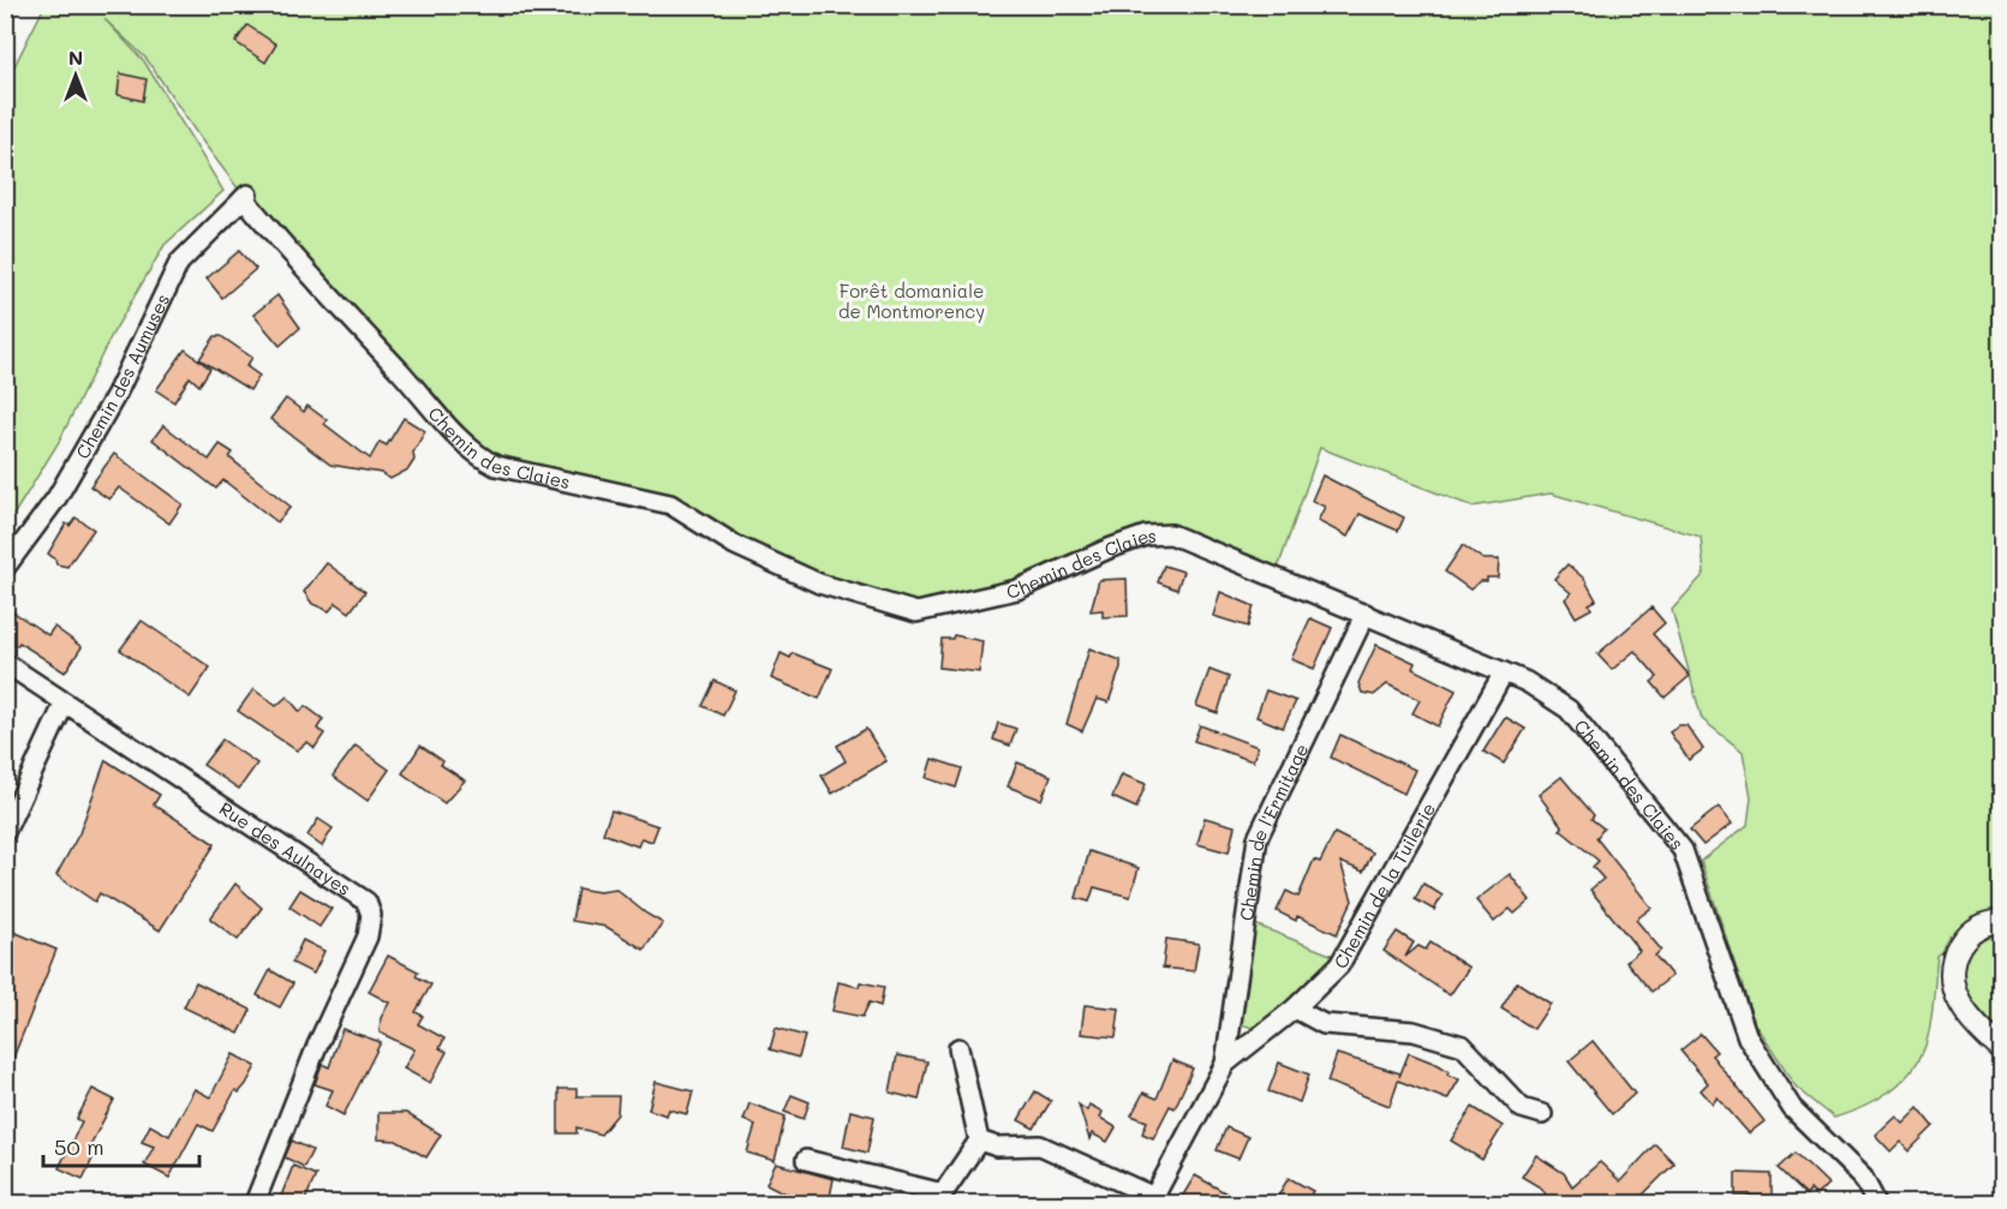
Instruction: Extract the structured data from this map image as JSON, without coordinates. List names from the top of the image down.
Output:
{
  "streets": {
    "street": [
      "Chemin des Aumuses",
      "Chemin des Claies",
      "Chemin de l'Ermitage",
      "Rue des Aulnayes",
      "Chemin de la Tuilerie"
    ]
  },
  "crossings": [
    ["Chemin des Aumuses", "Chemin des Claies"],
    ["Chemin des Claies", "Chemin de l'Ermitage"],
    ["Chemin des Claies", "Chemin de la Tuilerie"],
    ["Chemin de l'Ermitage", "Chemin de la Tuilerie"]
  ],
  "parks": ["Forêt domaniale de Montmorency"],
  "scale_bar": "50 m",
  "north": "top"
}
